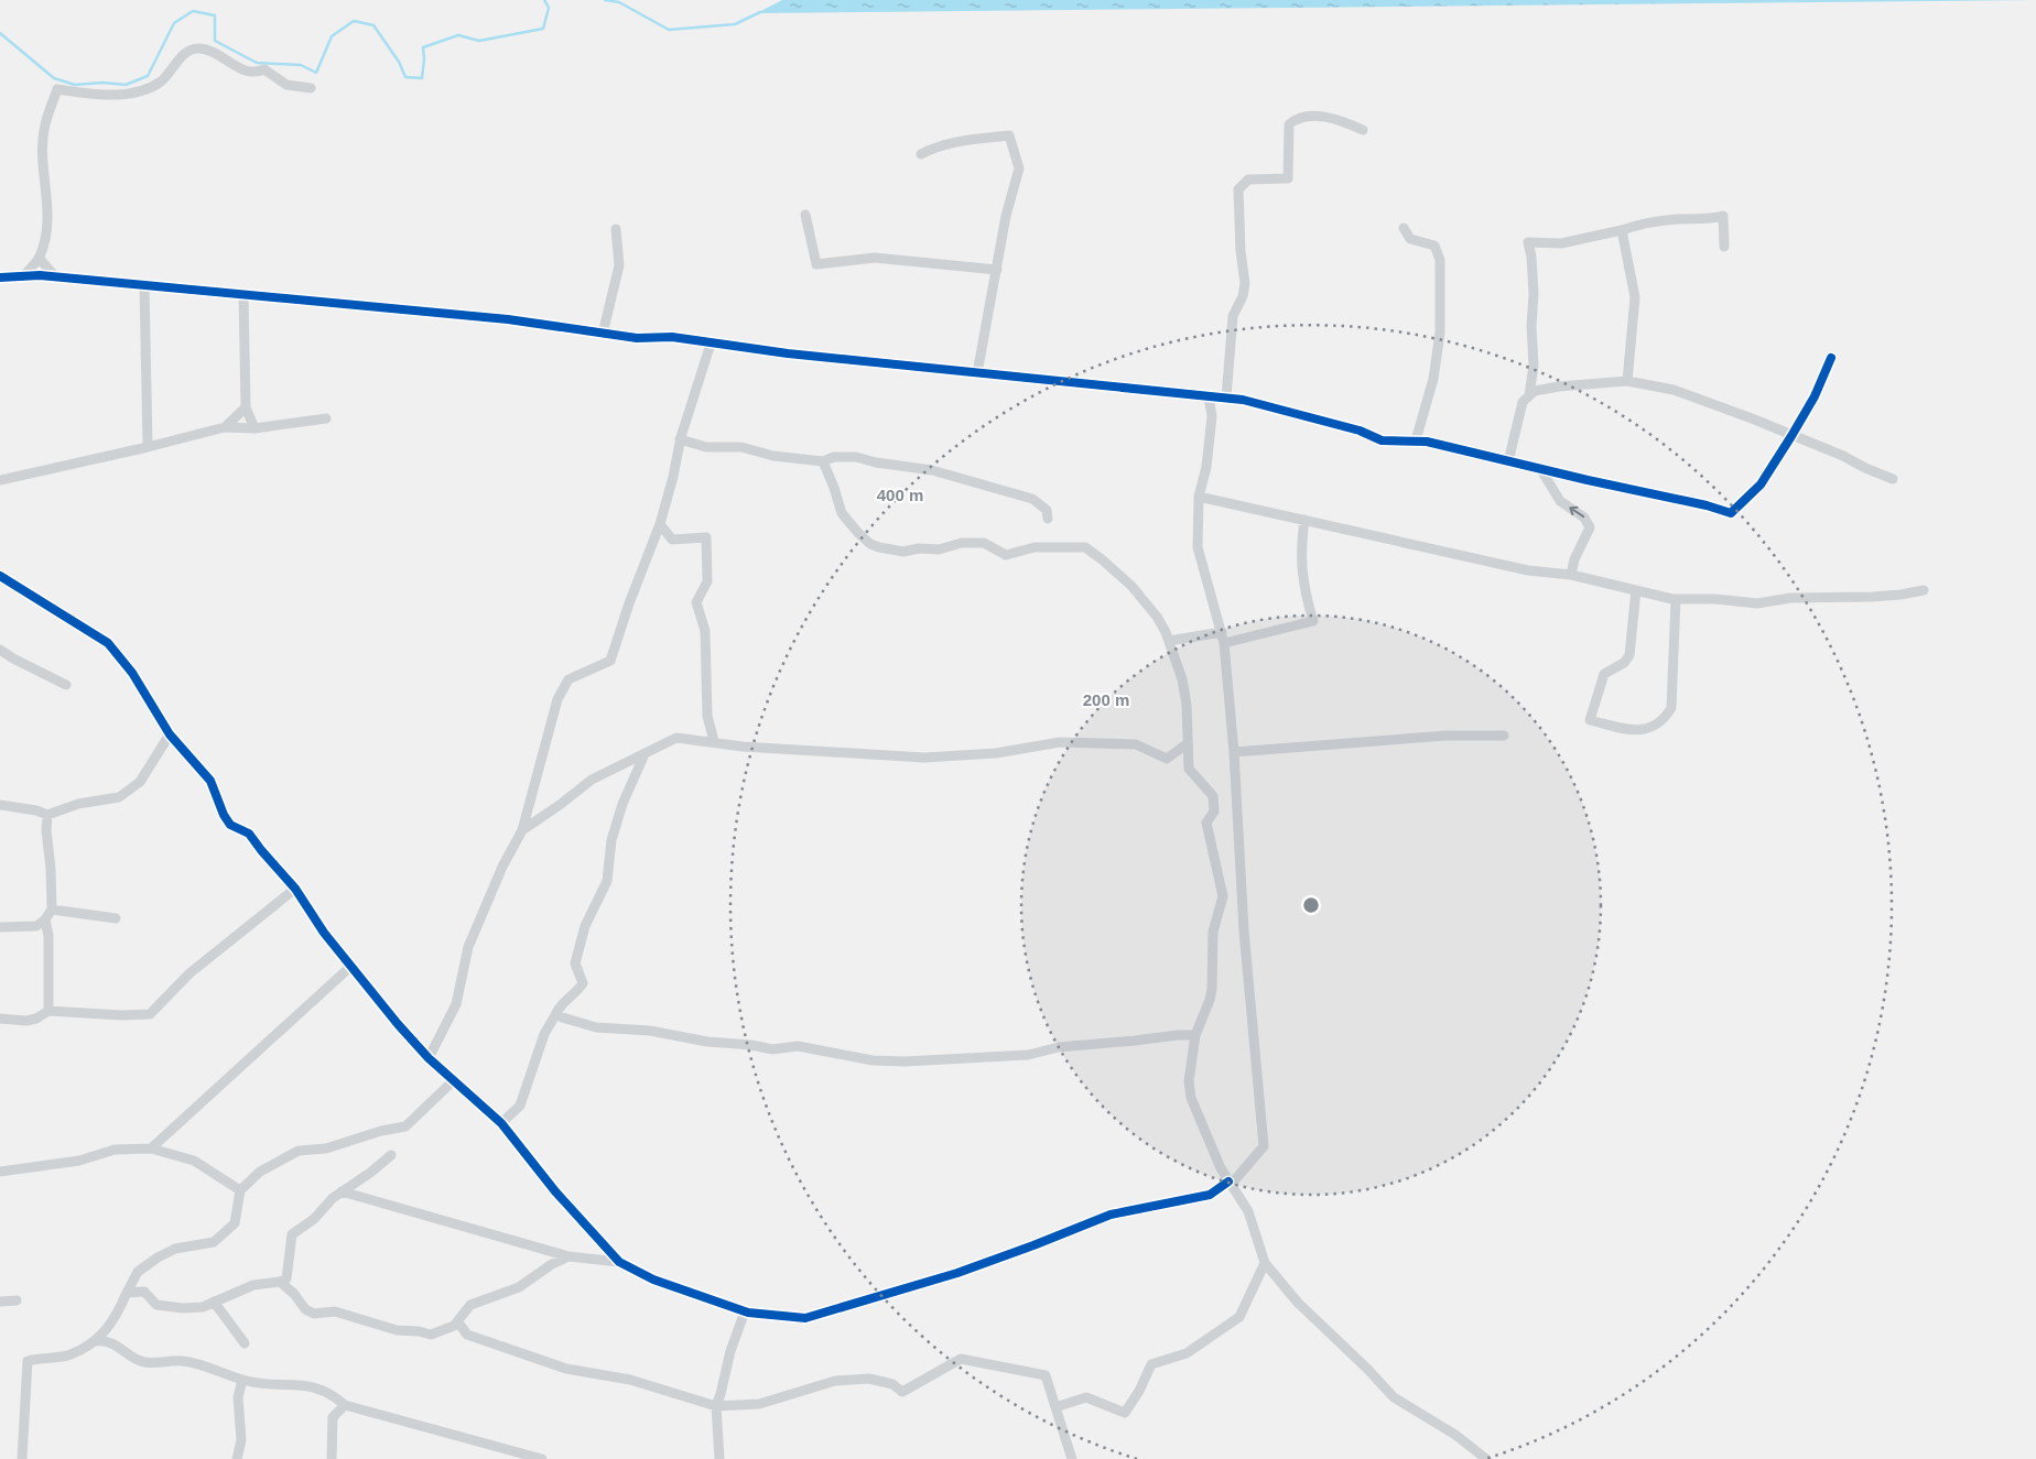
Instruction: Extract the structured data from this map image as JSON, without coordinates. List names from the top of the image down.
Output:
{
  "rings": ["400 m", "200 m"]
}
